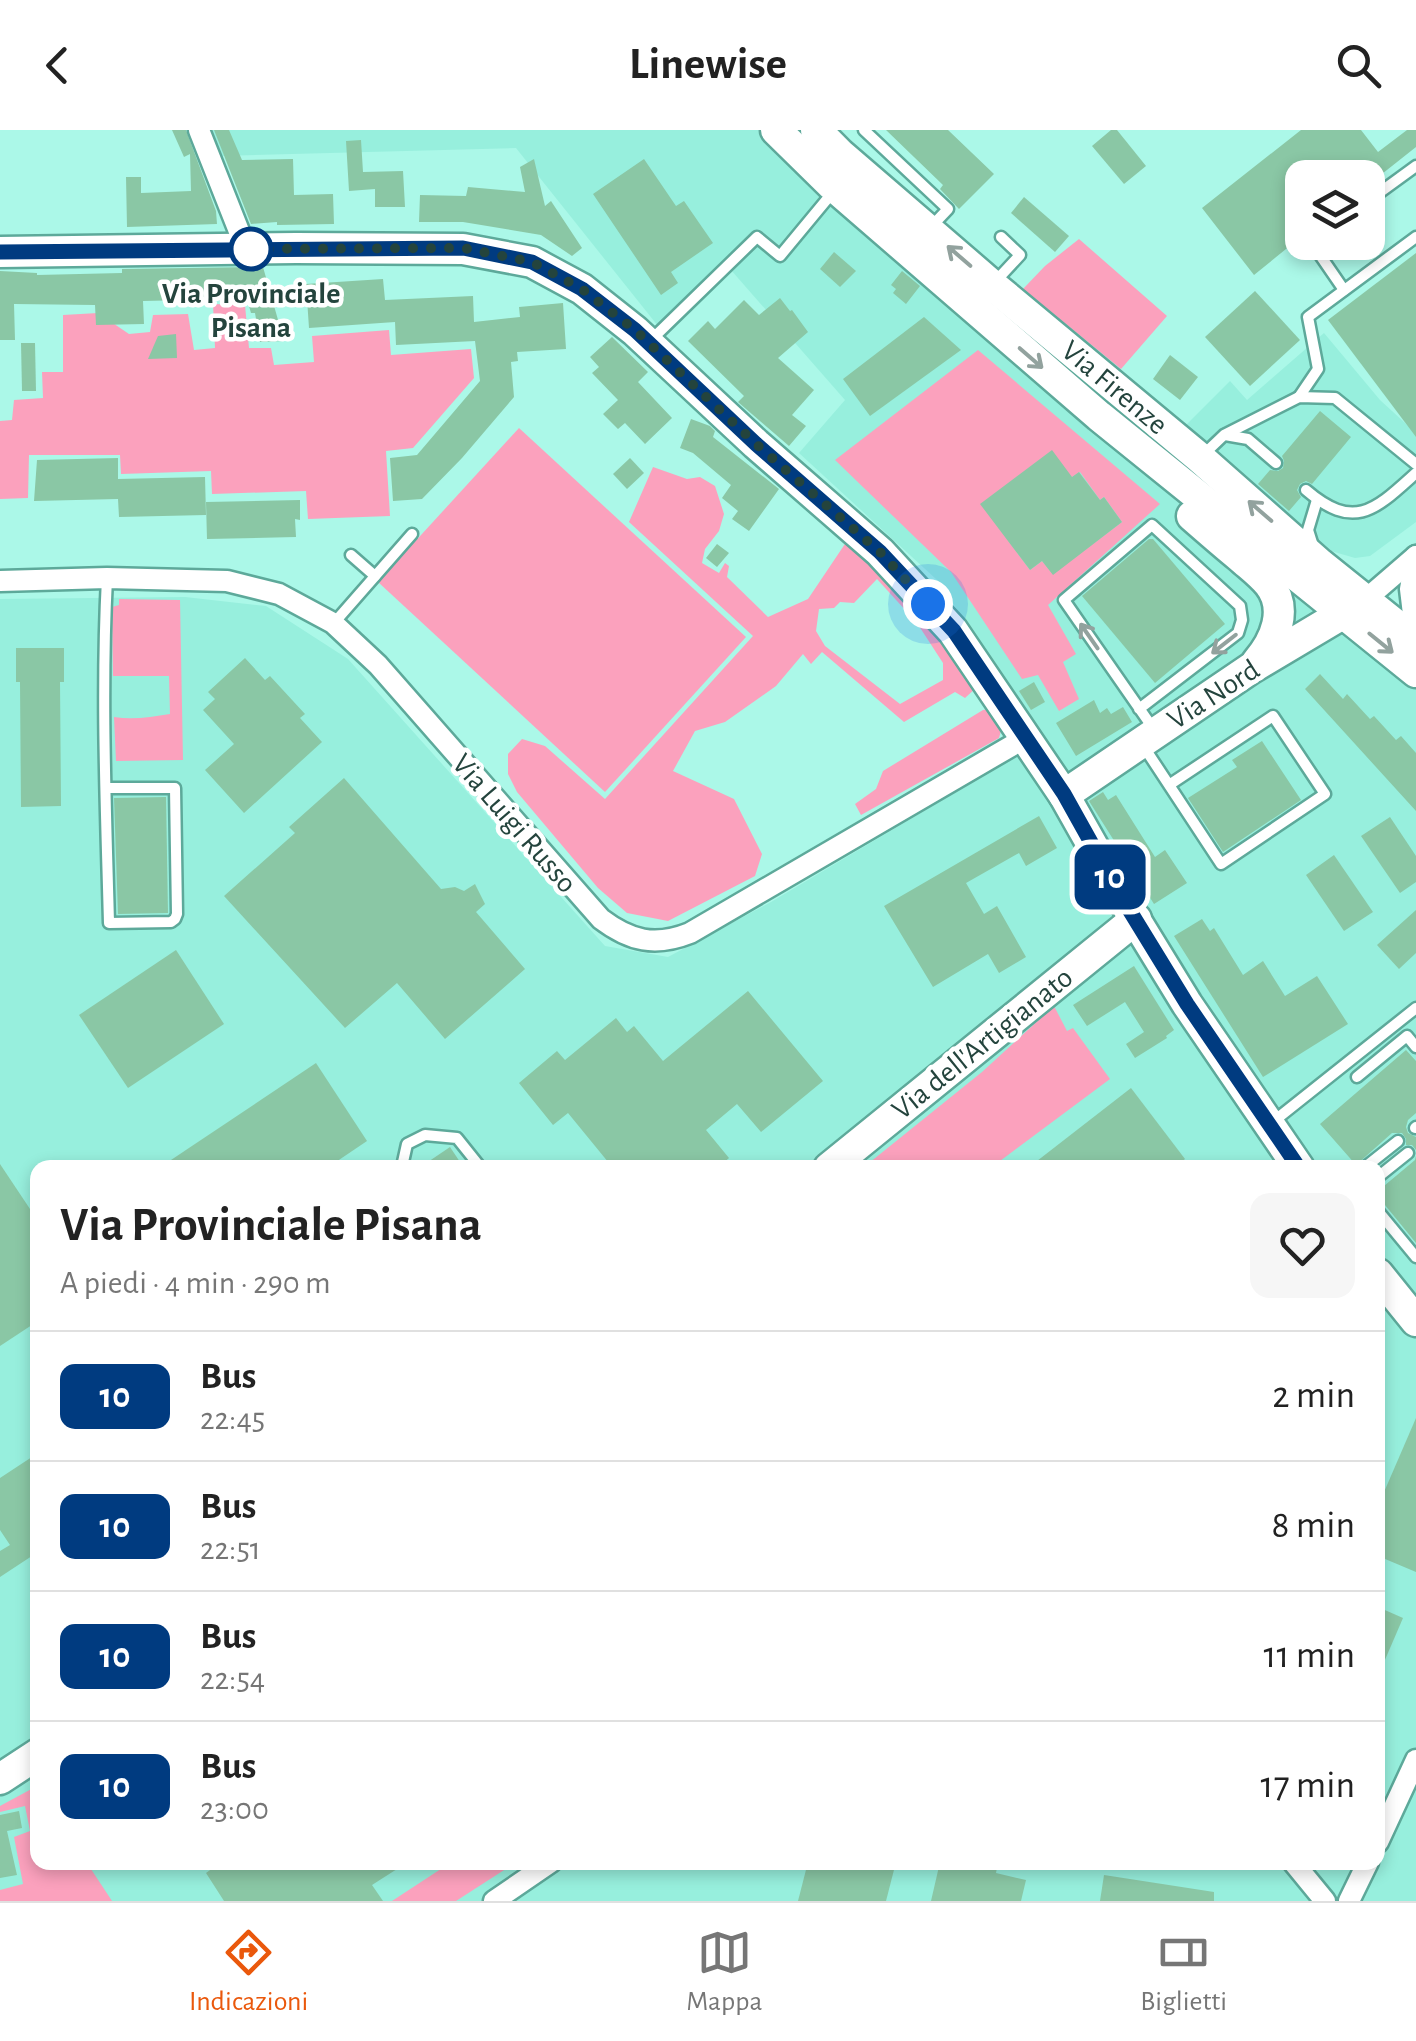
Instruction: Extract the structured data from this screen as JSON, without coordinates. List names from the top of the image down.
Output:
{
  "streets": {
    "street": [
      "Via Firenze",
      "Via Nord",
      "Via Luigi Russo",
      "Via dell'Artigianato"
    ]
  },
  "crossings": [
    ["Via Firenze", "Via Nord"]
  ],
  "places": ["Via Provinciale Pisana"],
  "lines": ["bus line 10"],
  "page": {
    "header": "Linewise",
    "on_map": "10",
    "heading": ["Via Provinciale Pisana", "A piedi · 4 min · 290 m"],
    "list": [
      {
        "mark": "10",
        "name": "Bus",
        "note": "22:45",
        "value": "2 min"
      },
      {
        "mark": "10",
        "name": "Bus",
        "note": "22:51",
        "value": "8 min"
      },
      {
        "mark": "10",
        "name": "Bus",
        "note": "22:54",
        "value": "11 min"
      },
      {
        "mark": "10",
        "name": "Bus",
        "note": "23:00",
        "value": "17 min"
      }
    ],
    "tabs": ["Indicazioni", "Mappa", "Biglietti"]
  }
}
